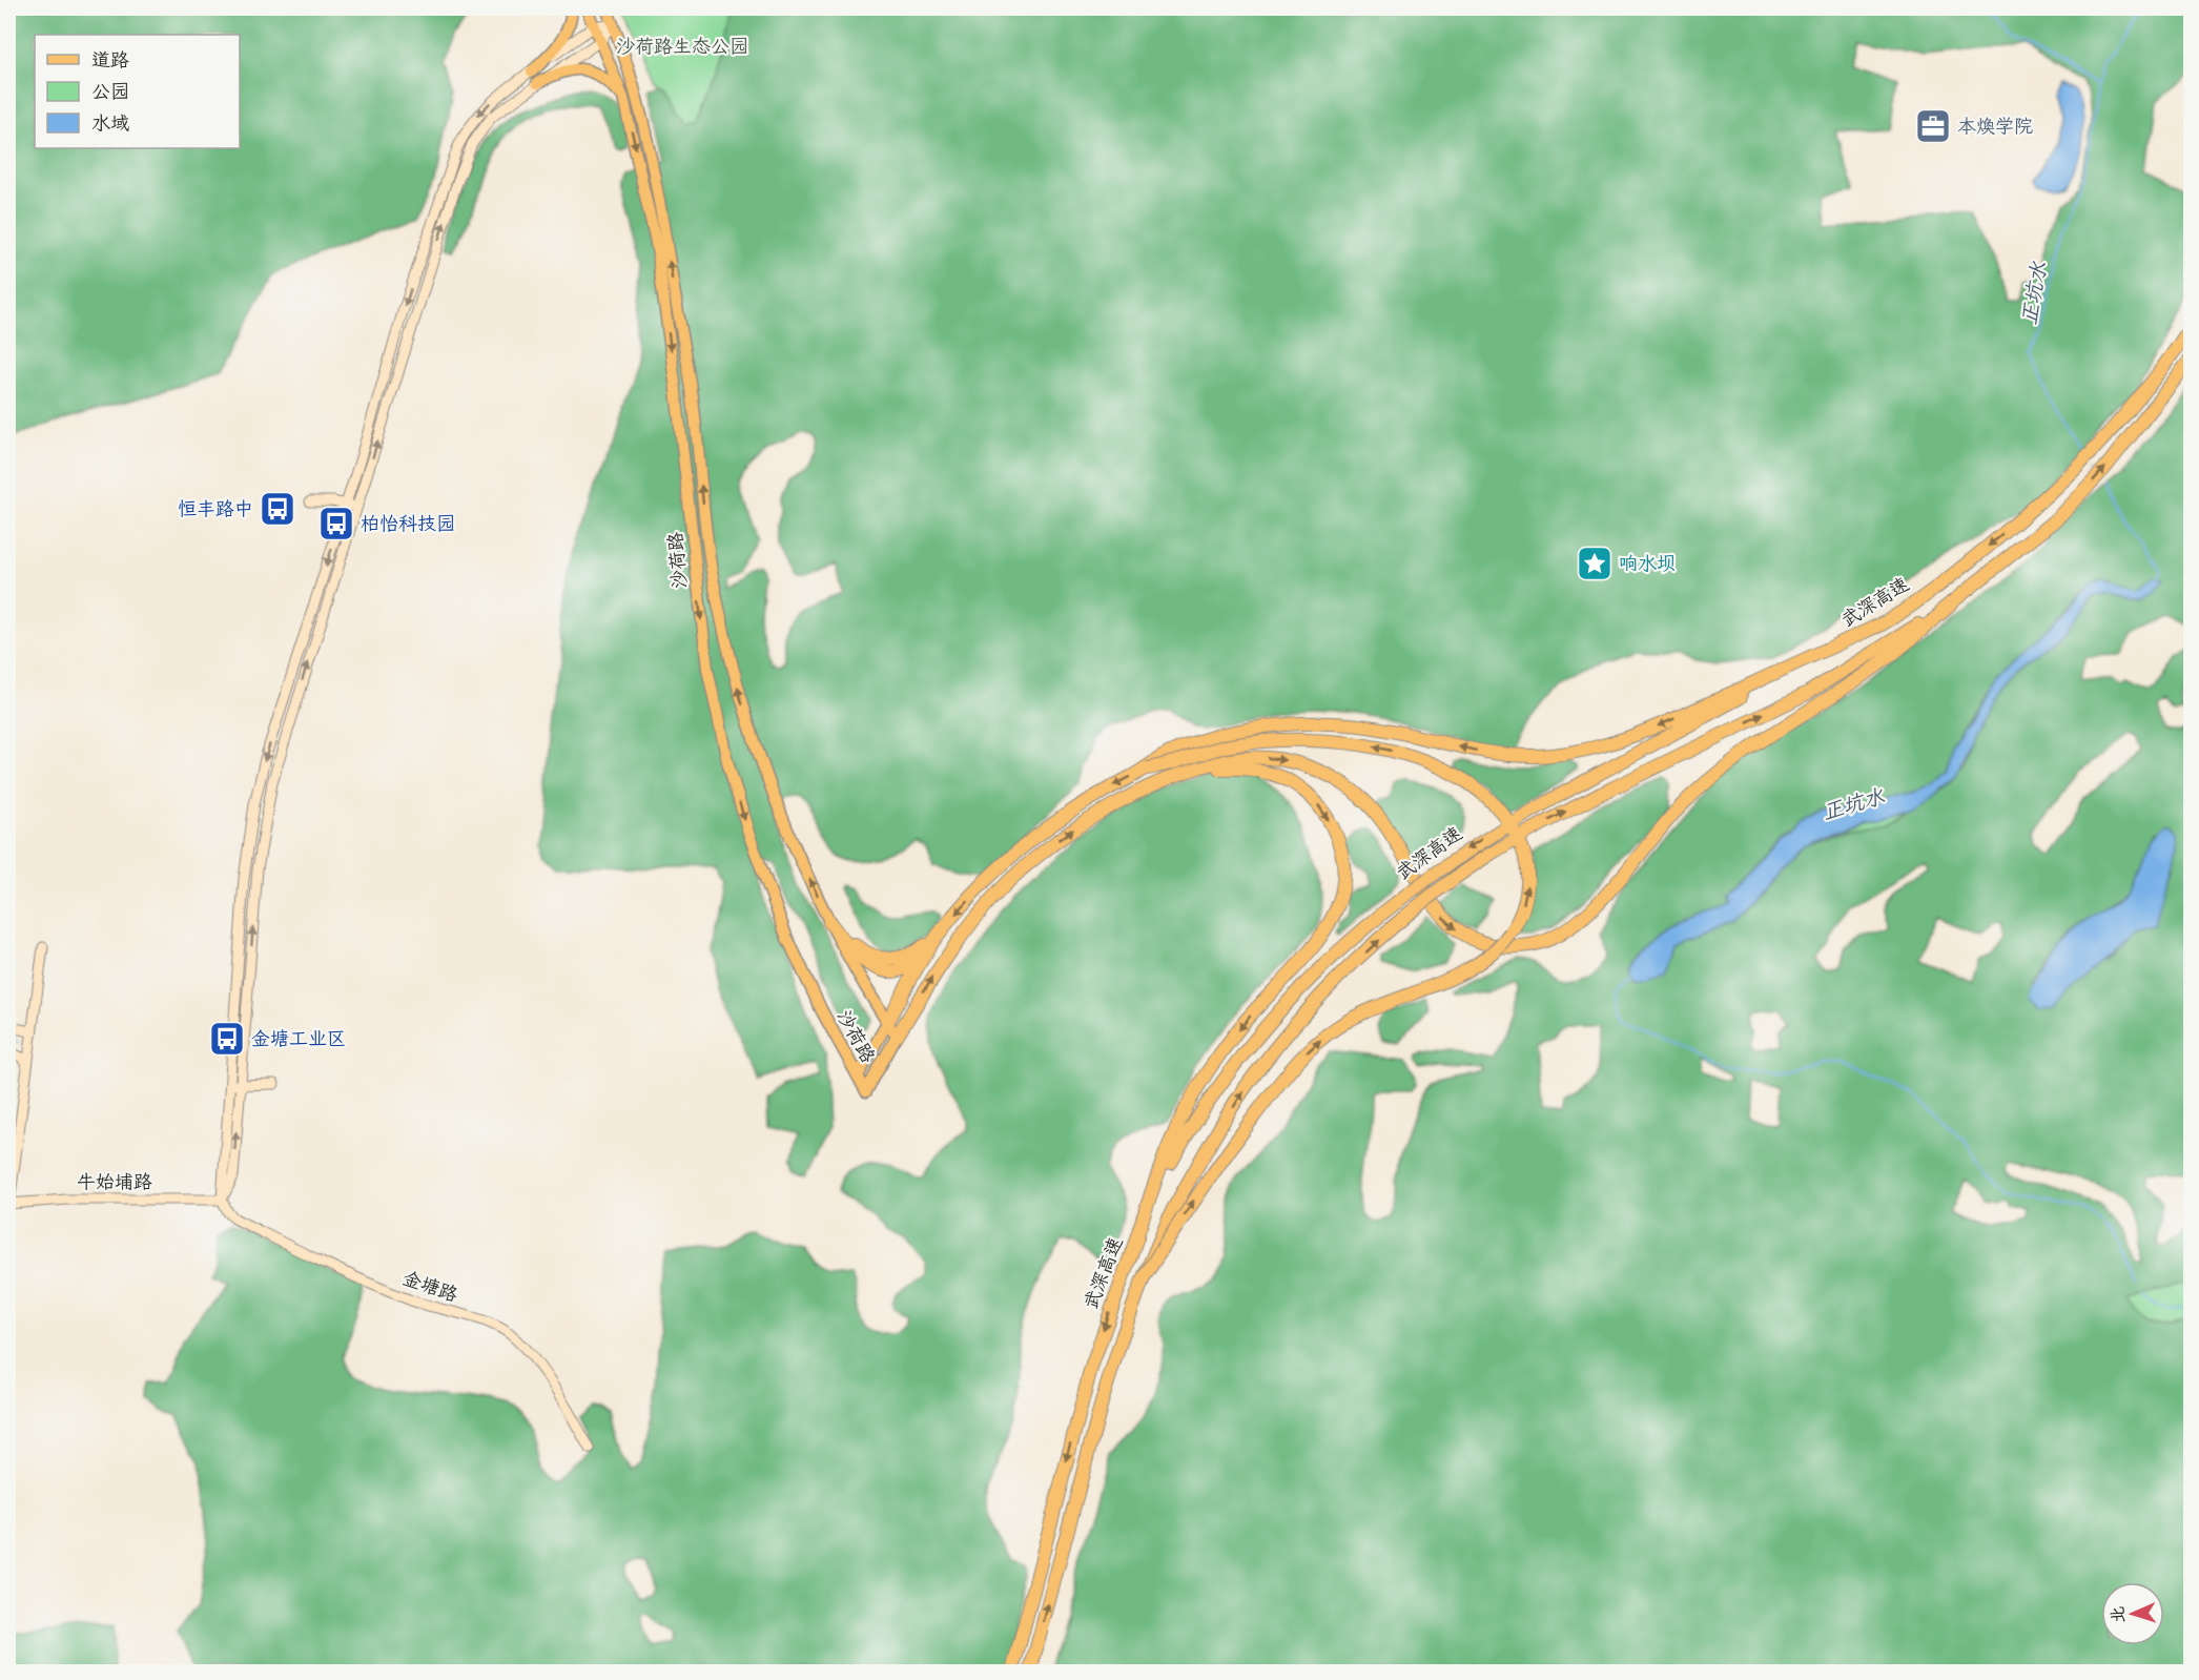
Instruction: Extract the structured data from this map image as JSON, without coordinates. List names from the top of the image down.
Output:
{
  "streets": {
    "highway": ["武深高速"],
    "main road": ["沙荷路", "牛始埔路", "金塘路"]
  },
  "crossings": [
    ["牛始埔路", "金塘路"]
  ],
  "water": ["正坑水"],
  "parks": ["沙荷路生态公园"],
  "places": {
    "office": ["本焕学院"],
    "bus stop": ["恒丰路中", "柏怡科技园", "金塘工业区"],
    "place": ["响水坝"]
  },
  "legend": ["道路", "公园", "水域"],
  "north": "left"
}
